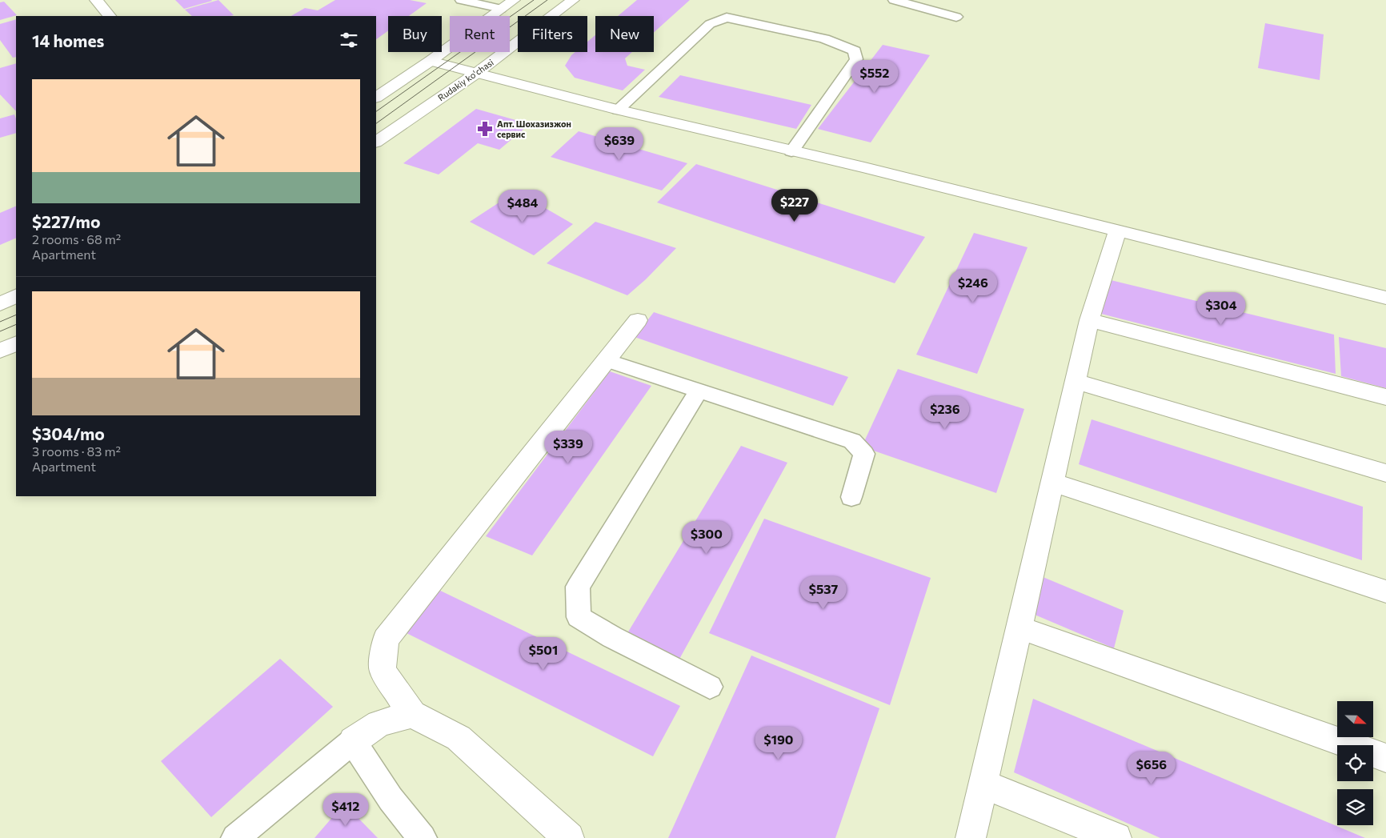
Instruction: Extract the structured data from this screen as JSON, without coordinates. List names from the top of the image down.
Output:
{
  "streets": {
    "street": ["Rudakiy ko'chasi"]
  },
  "places": {
    "pharmacy": ["Апт. Шохазизжон сервис"]
  },
  "north": "right",
  "page": {
    "chip": [
      "Buy",
      "Rent",
      "Filters",
      "New"
    ],
    "heading": "14 homes",
    "price": [
      "$552",
      "$639",
      "$227",
      "$484",
      "$246",
      "$304",
      "$236",
      "$339",
      "$300",
      "$537",
      "$501",
      "$190",
      "$656",
      "$412"
    ],
    "list": [
      {
        "name": "$227/mo",
        "note": "2 rooms · 68 m² · Apartment"
      },
      {
        "name": "$304/mo",
        "note": "3 rooms · 83 m² · Apartment"
      }
    ]
  }
}
